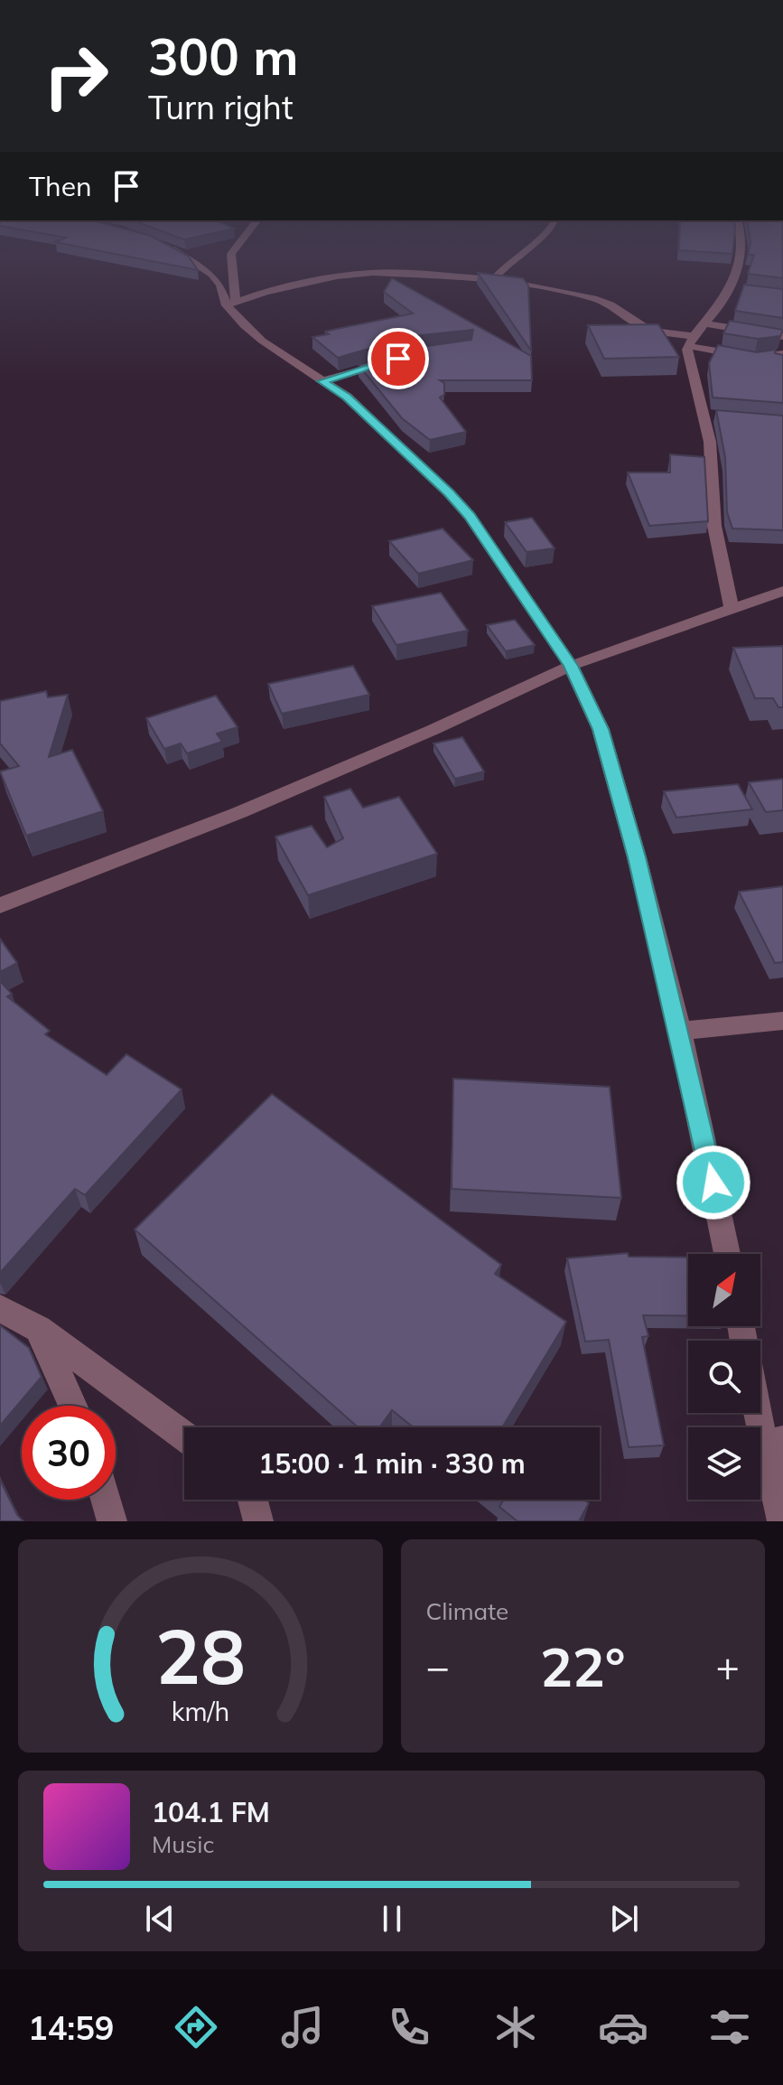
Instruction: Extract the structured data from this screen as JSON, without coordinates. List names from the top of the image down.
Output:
{
  "north": "top right",
  "page": {
    "turn": ["300 m", "Turn right"],
    "then": "Then",
    "limit": "30",
    "trip": "15:00 · 1 min · 330 m",
    "tile": "Climate",
    "heat": ["−", "22°", "+"],
    "song": ["104.1 FM", "Music"],
    "tabs": "14:59",
    "gauge": ["28", "km/h"]
  }
}
